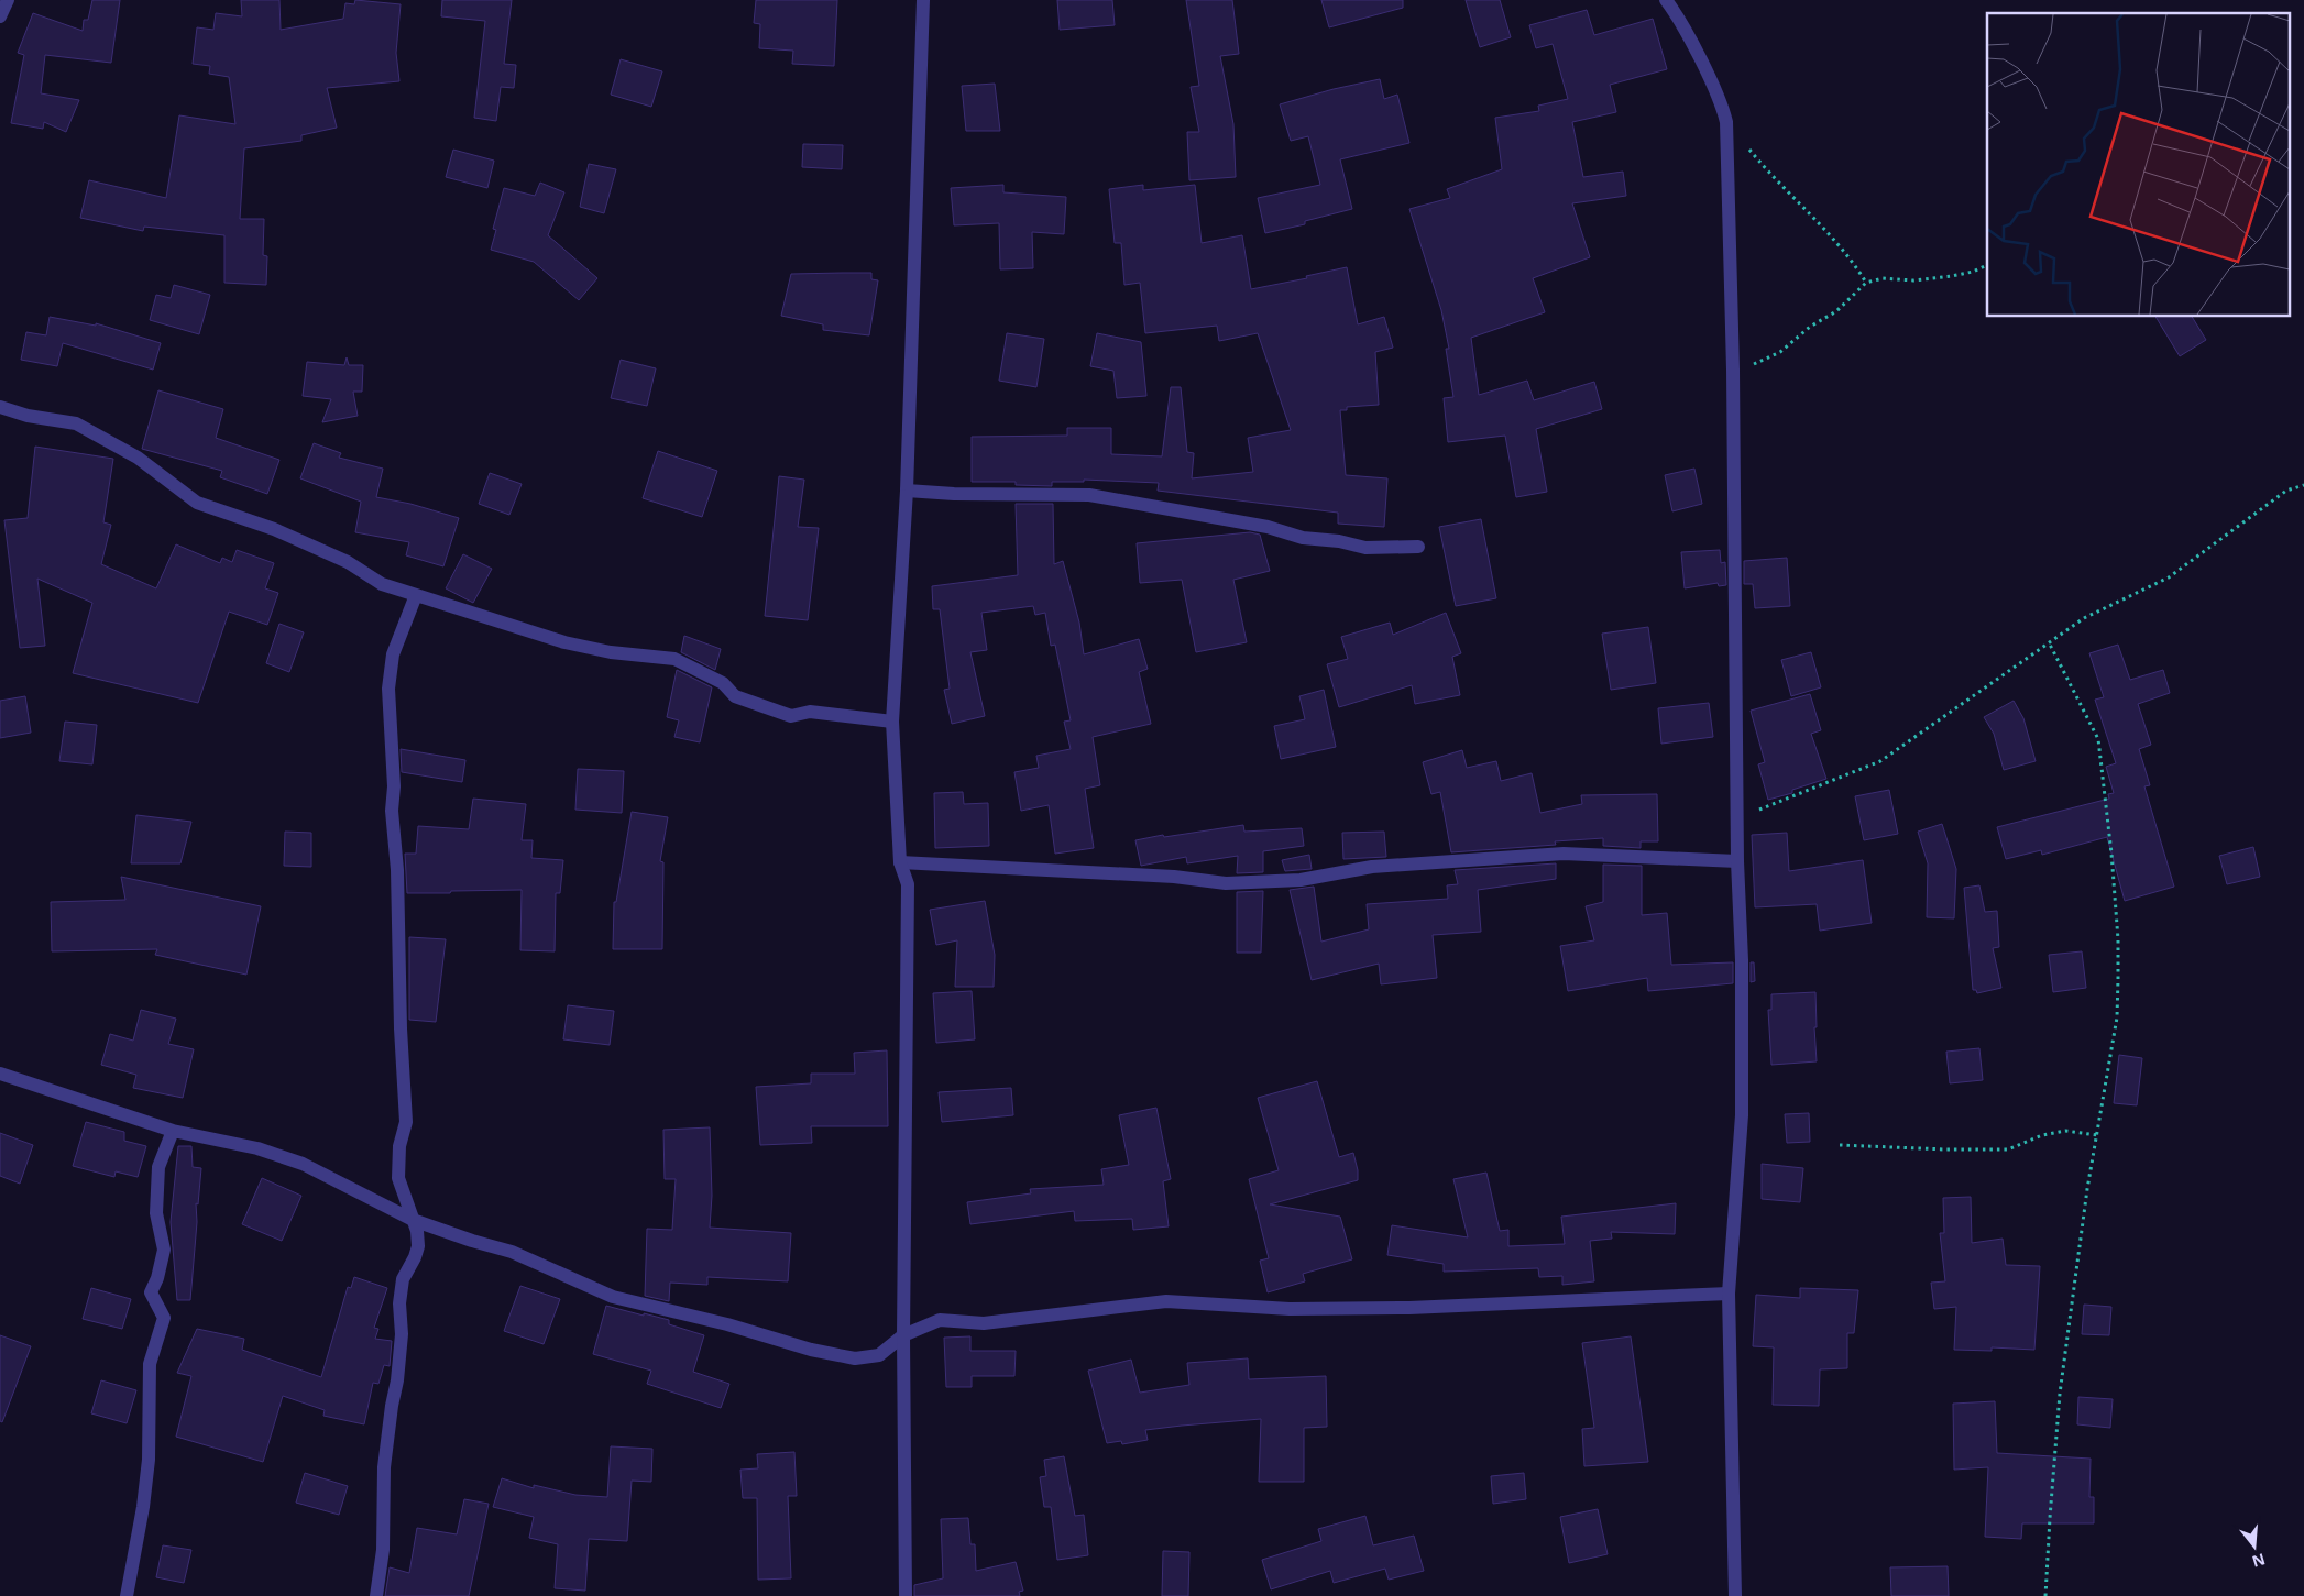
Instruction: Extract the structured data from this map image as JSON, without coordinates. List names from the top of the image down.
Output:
{
  "north": "bottom"
}
